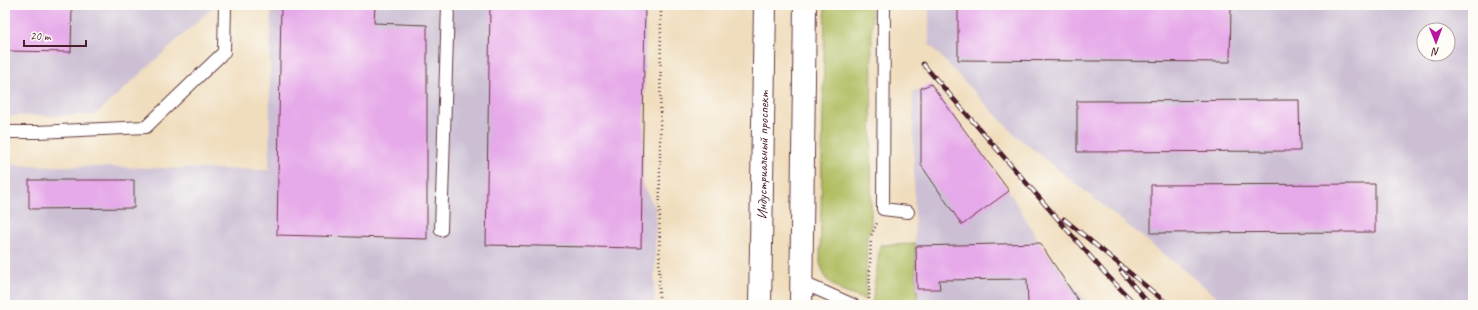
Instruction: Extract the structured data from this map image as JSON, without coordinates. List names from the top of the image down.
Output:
{
  "streets": {
    "main road": ["Индустриальный проспект"]
  },
  "scale_bar": "20 m",
  "north": "bottom"
}
